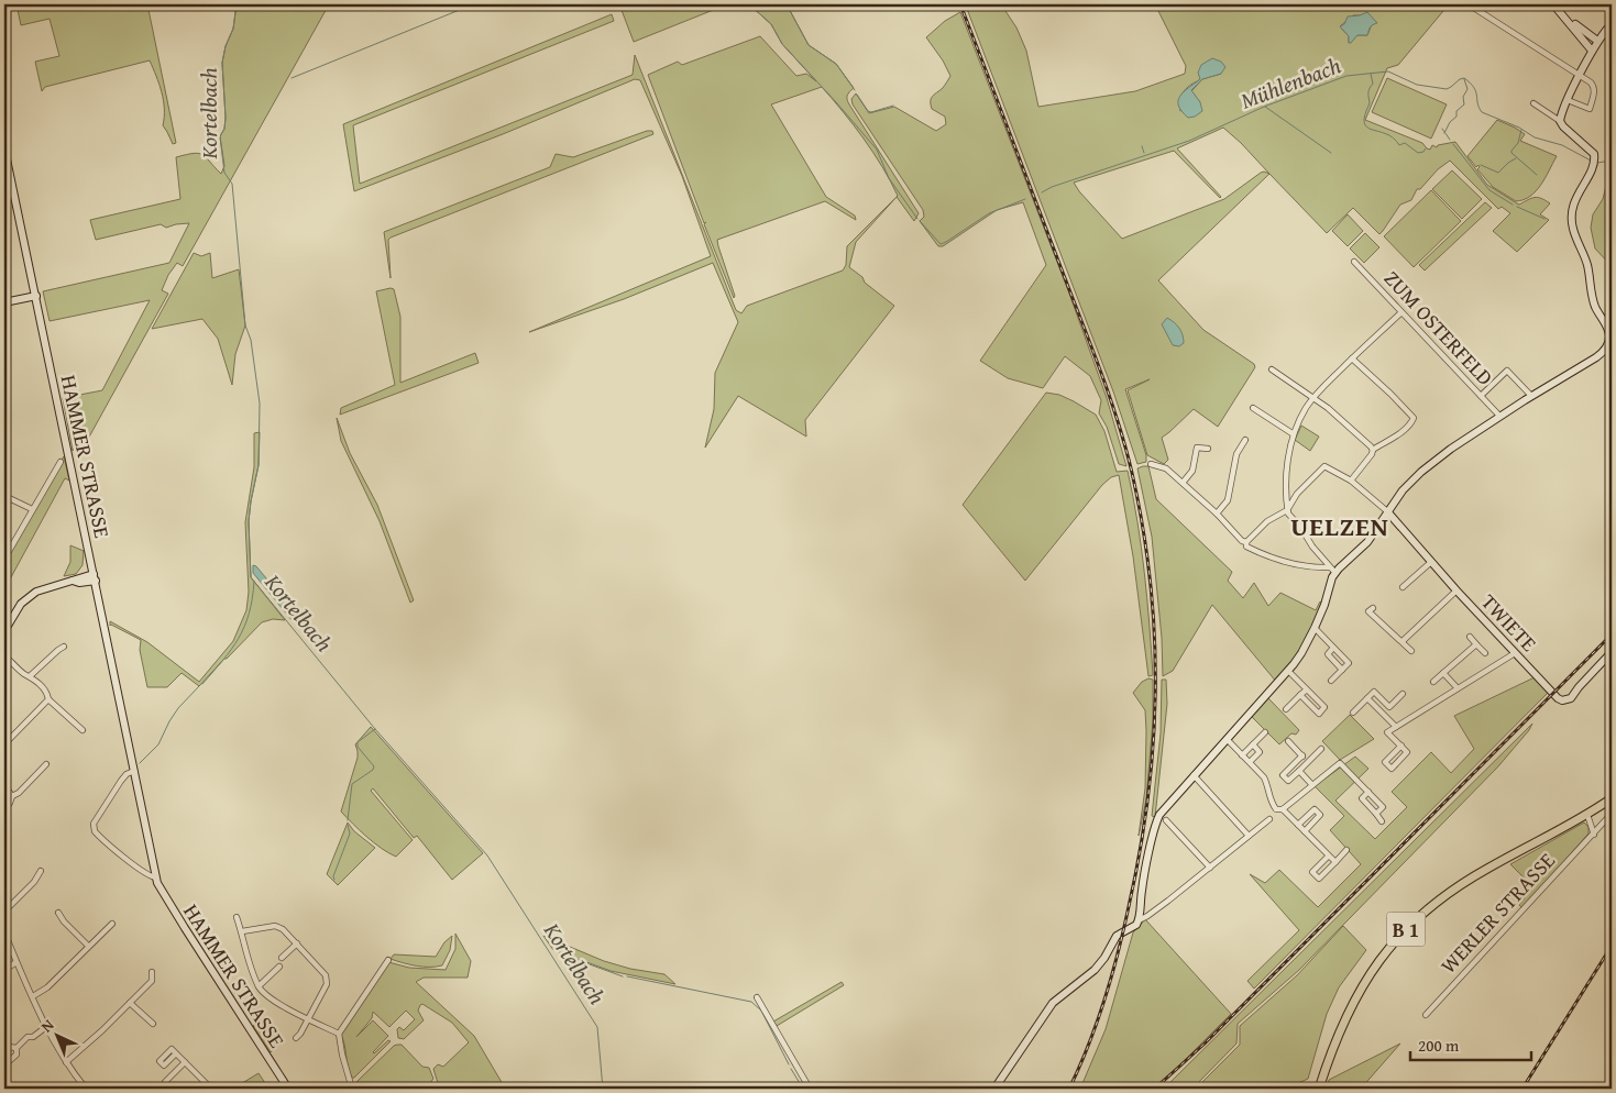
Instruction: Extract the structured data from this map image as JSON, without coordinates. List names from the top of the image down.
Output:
{
  "streets": {
    "main road": ["WERLER STRASSE", "B 1"],
    "street": ["ZUM OSTERFELD", "HAMMER STRASSE", "TWIETE"]
  },
  "districts": ["UELZEN"],
  "water": ["Mühlenbach", "Kortelbach"],
  "scale_bar": "200 m",
  "north": "top left"
}
